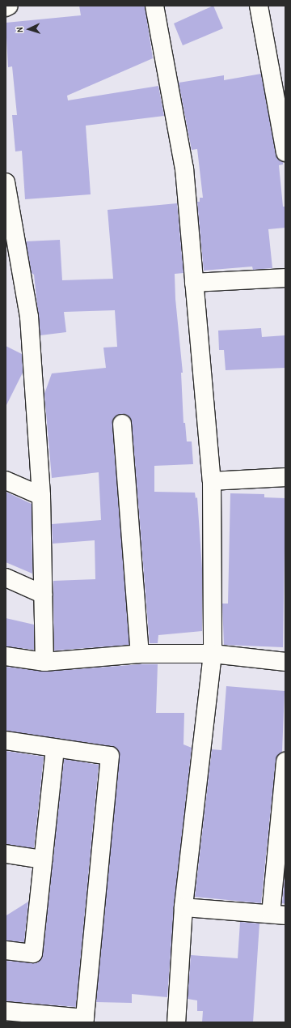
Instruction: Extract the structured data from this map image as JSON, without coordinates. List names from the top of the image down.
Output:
{
  "north": "left"
}
